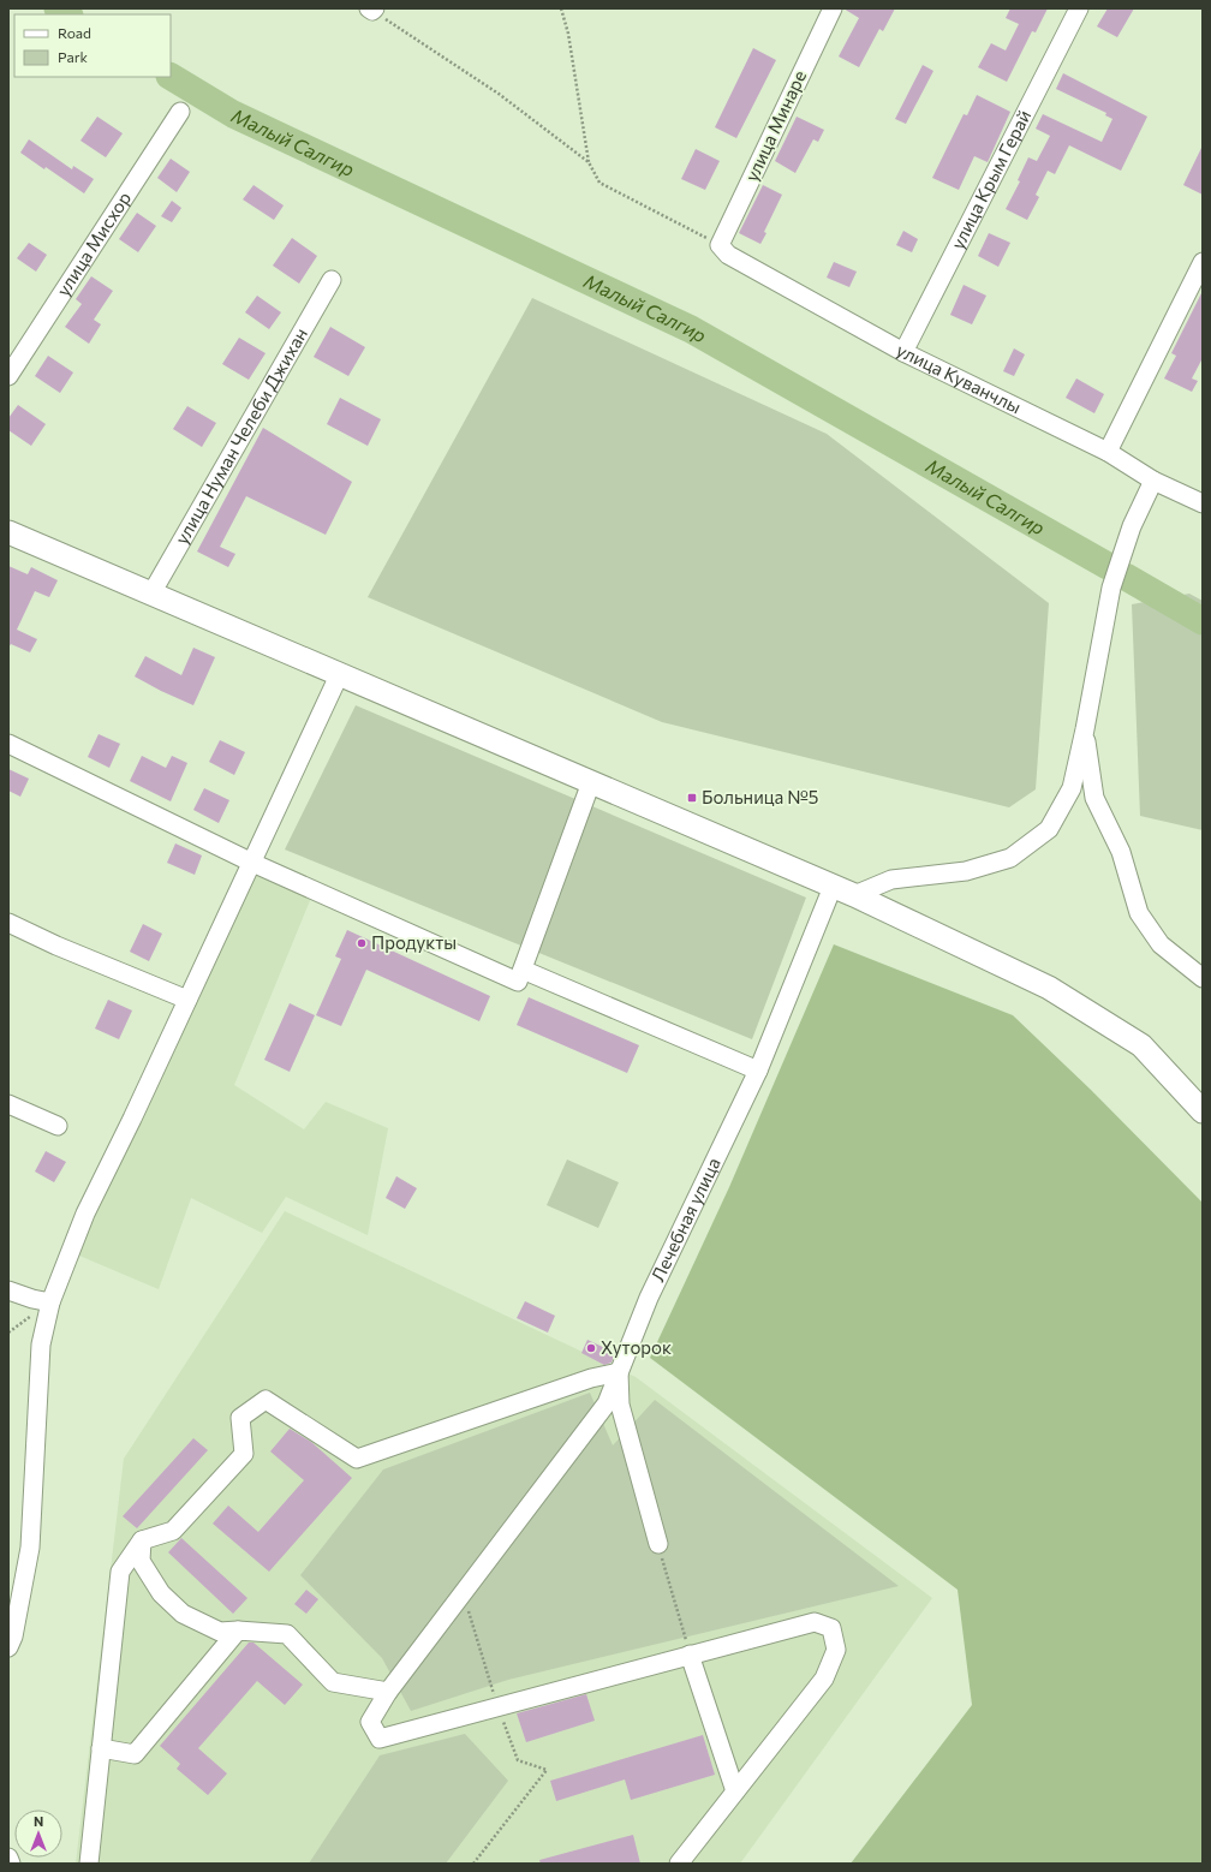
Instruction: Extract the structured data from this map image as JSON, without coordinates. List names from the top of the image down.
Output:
{
  "streets": {
    "street": [
      "улица Минаре",
      "улица Крым Герай",
      "улица Мисхор",
      "улица Куванчлы",
      "улица Нуман Челеби Джихан",
      "Лечебная улица"
    ]
  },
  "crossings": [
    ["улица Минаре", "улица Куванчлы"],
    ["улица Крым Герай", "улица Куванчлы"]
  ],
  "water": ["Малый Салгир"],
  "places": {
    "transit": ["Больница №5"],
    "other": ["Продукты", "Хуторок"]
  },
  "legend": ["Road", "Park"],
  "north": "top"
}
